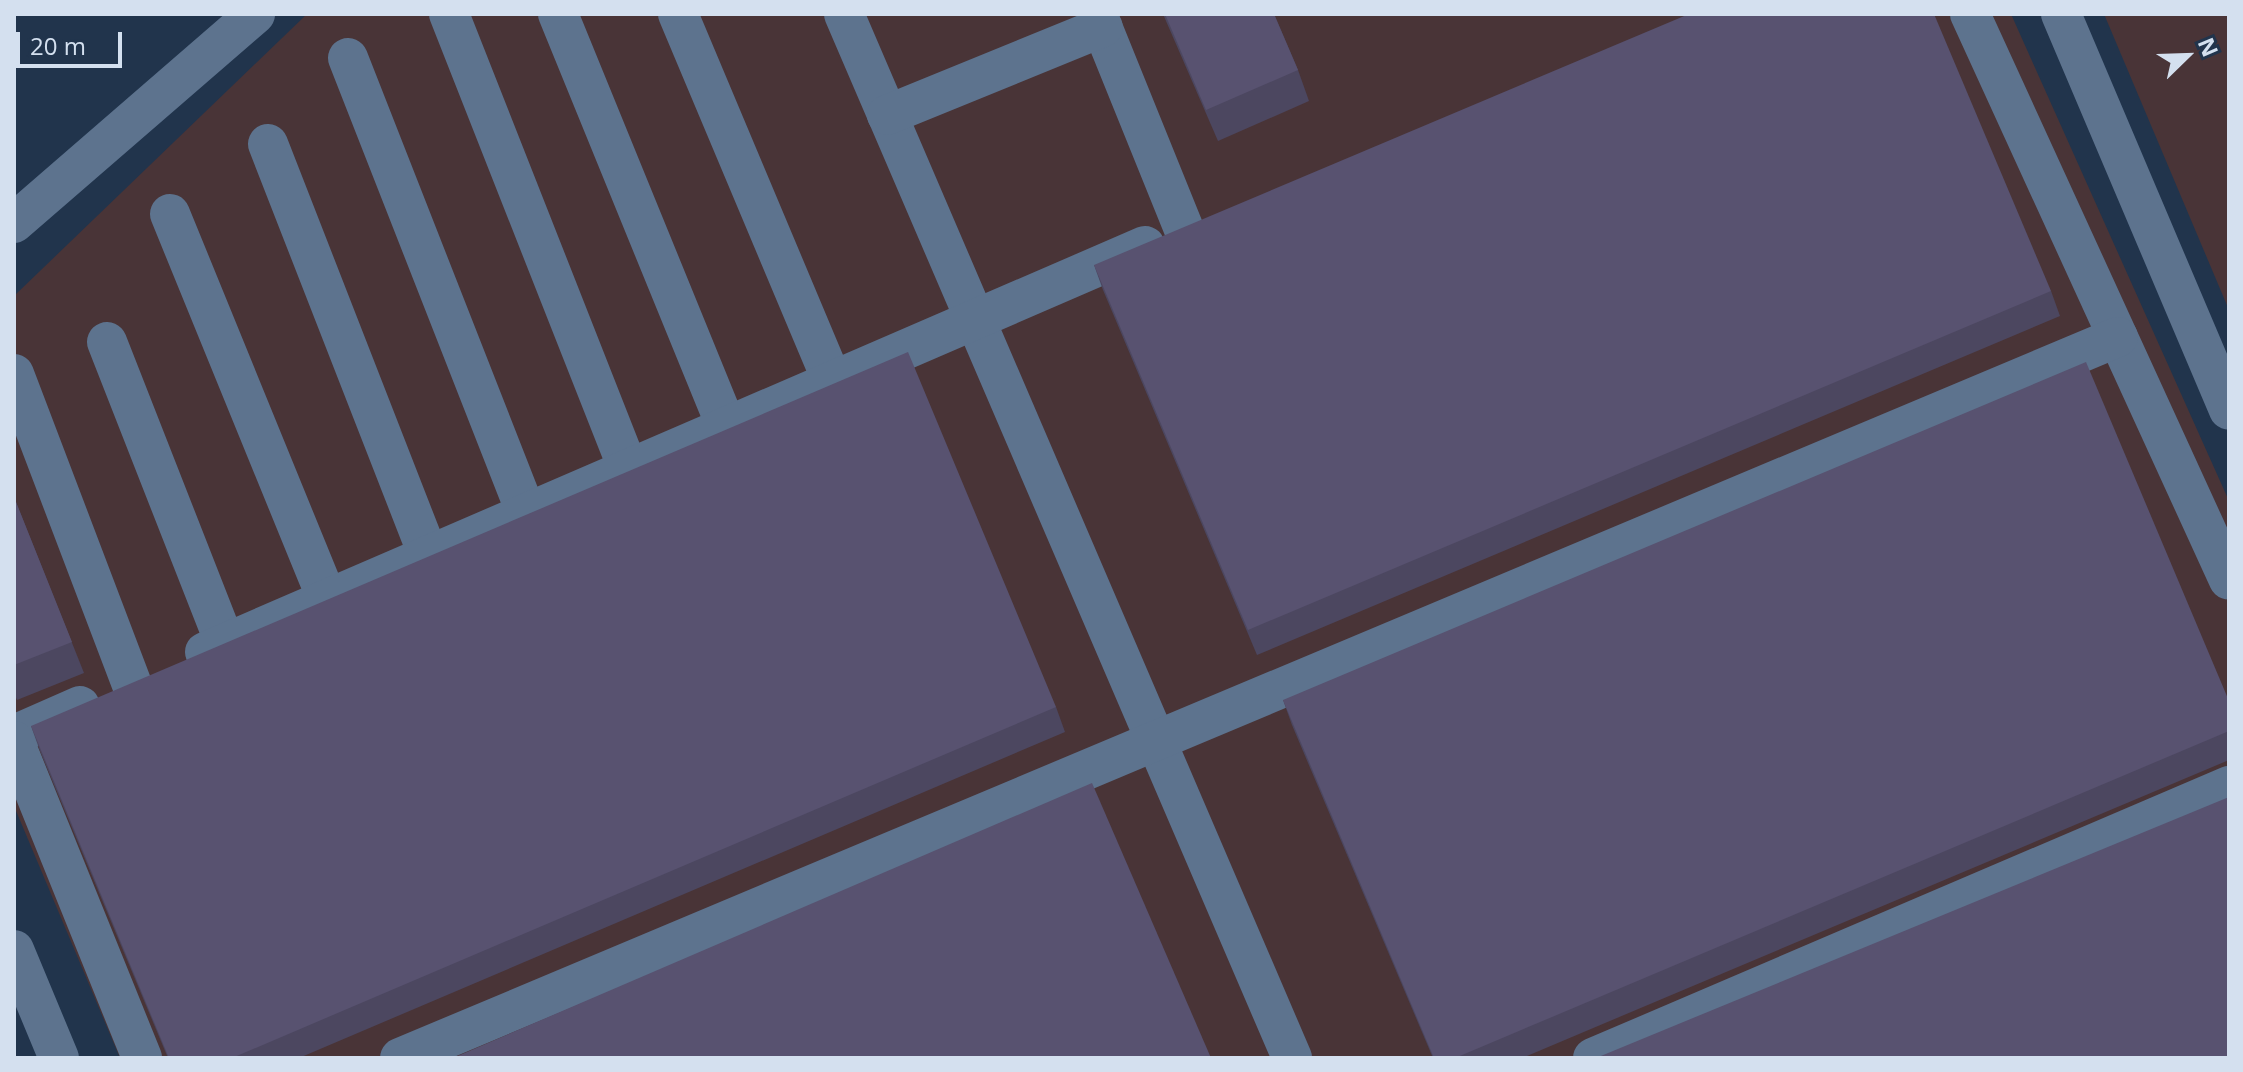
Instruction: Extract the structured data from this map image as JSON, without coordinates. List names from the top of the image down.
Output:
{
  "scale_bar": "20 m",
  "north": "top right"
}
